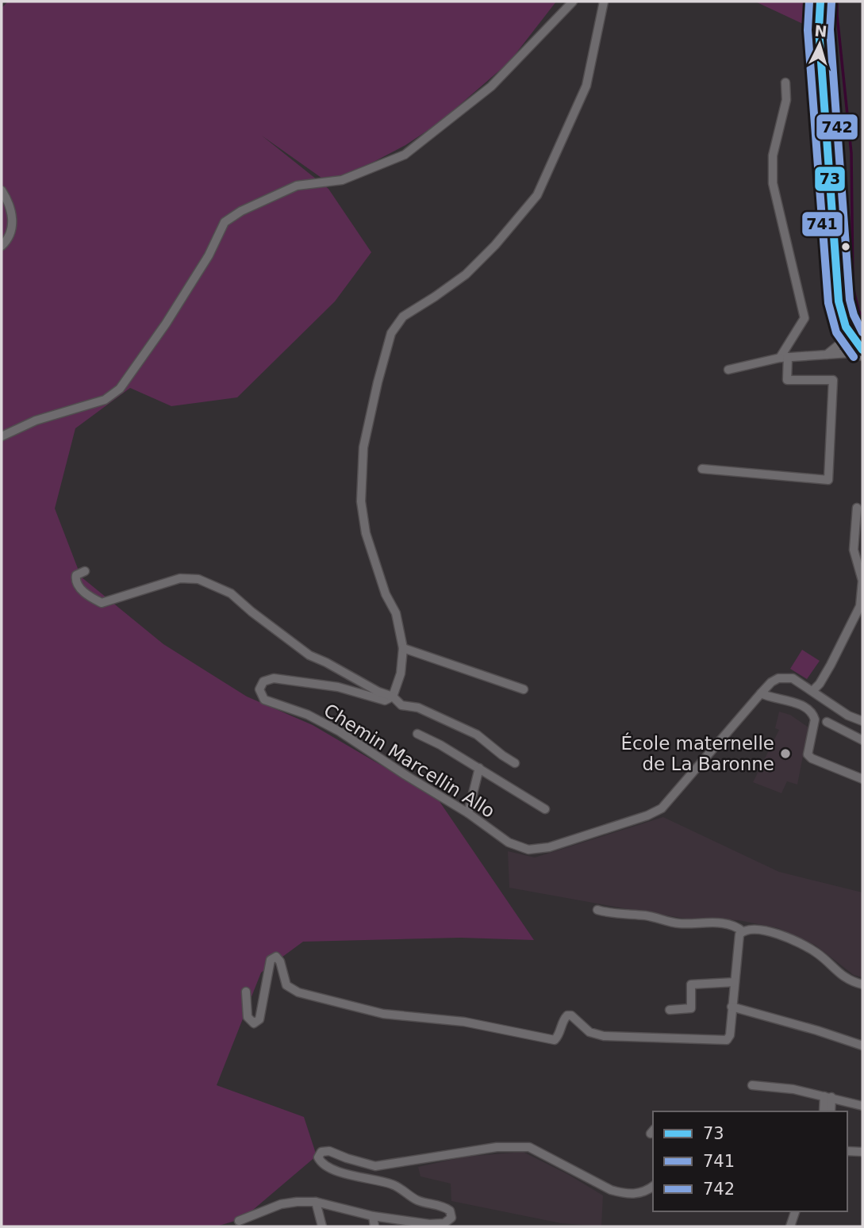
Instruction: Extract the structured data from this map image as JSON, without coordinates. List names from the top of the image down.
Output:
{
  "streets": {
    "street": ["Chemin Marcellin Allo"]
  },
  "places": ["École maternelle de La Baronne"],
  "lines": ["transit line 73", "transit line 741", "transit line 742"],
  "legend": ["73", "741", "742"],
  "north": "top"
}
